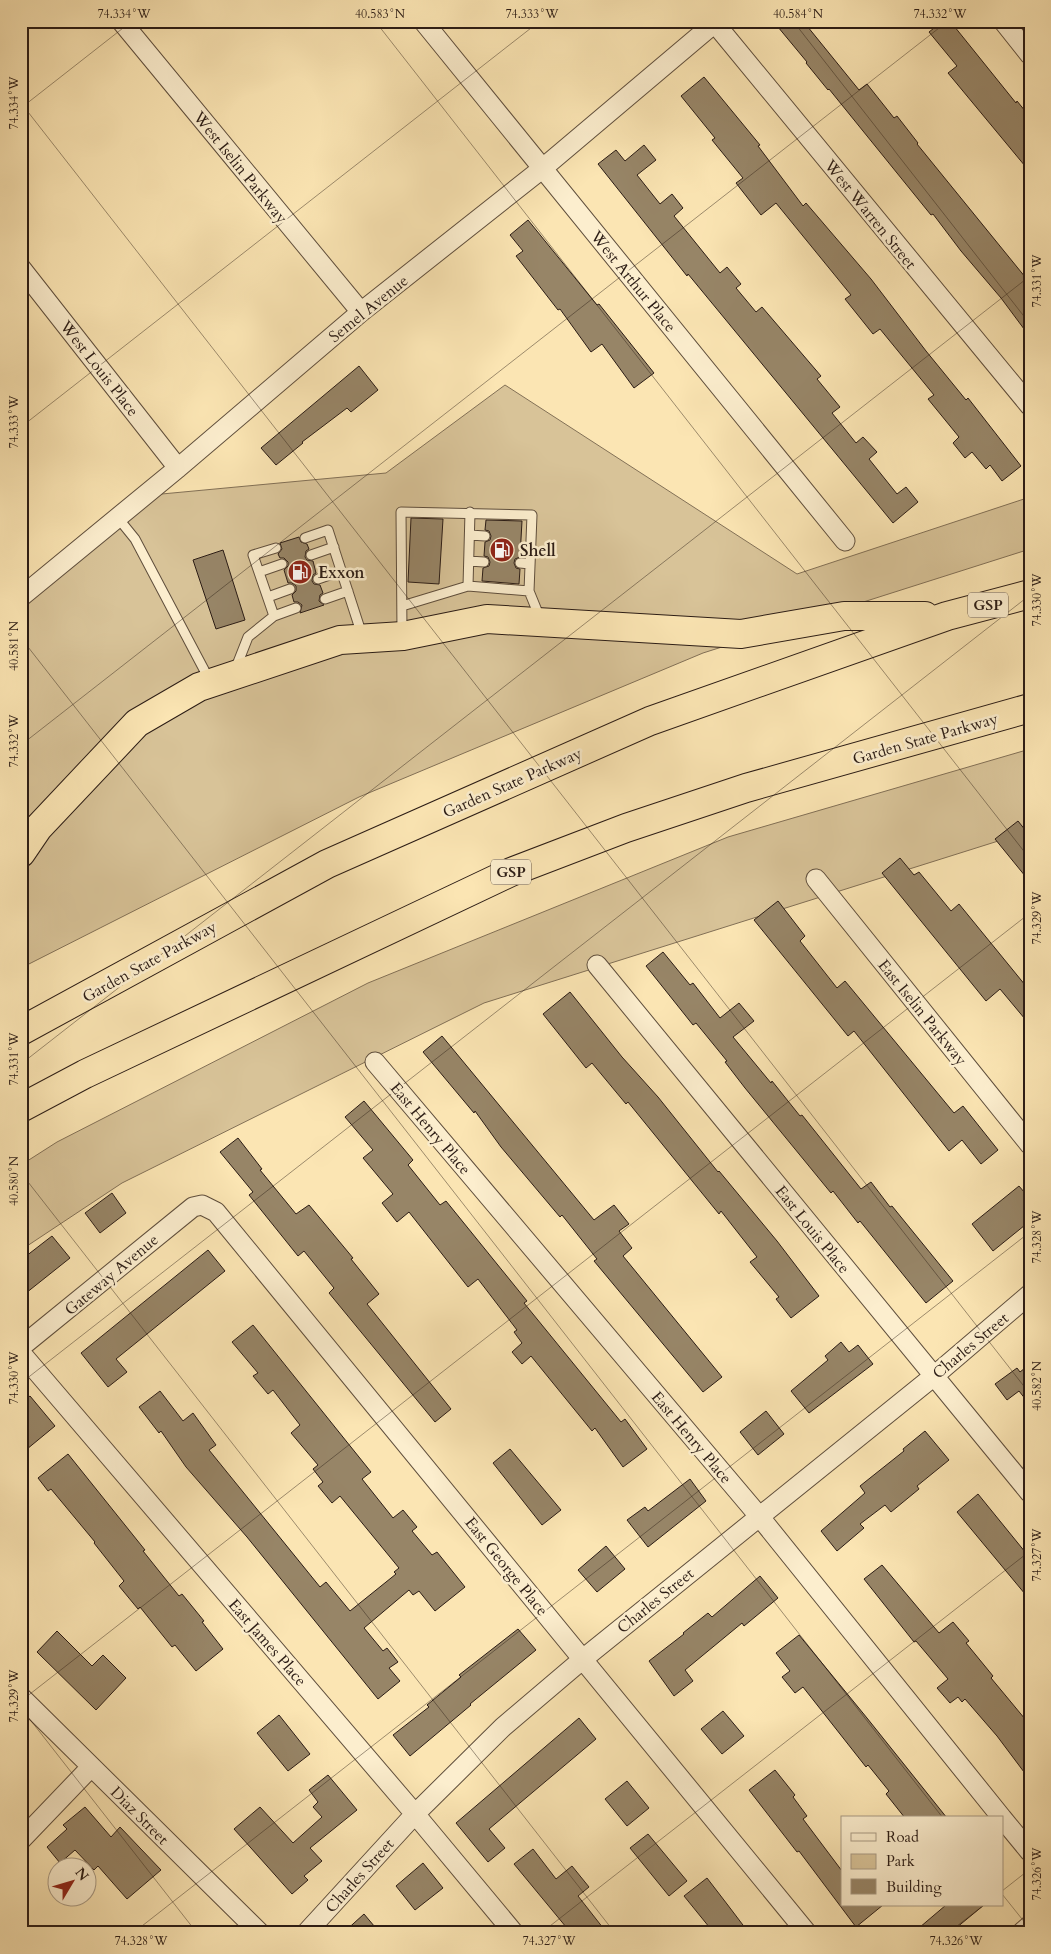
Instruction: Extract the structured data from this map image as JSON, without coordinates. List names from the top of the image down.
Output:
{
  "streets": {
    "highway": ["GSP", "Garden State Parkway"],
    "street": [
      "West Iselin Parkway",
      "West Warren Street",
      "West Arthur Place",
      "Semel Avenue",
      "West Louis Place",
      "East Iselin Parkway",
      "East Henry Place",
      "East Louis Place",
      "Gateway Avenue",
      "Charles Street",
      "East George Place",
      "East James Place",
      "Diaz Street"
    ]
  },
  "crossings": [
    ["West Iselin Parkway", "Semel Avenue"],
    ["West Warren Street", "Semel Avenue"],
    ["West Arthur Place", "Semel Avenue"],
    ["Semel Avenue", "West Louis Place"],
    ["East Henry Place", "Charles Street"],
    ["East Louis Place", "Charles Street"],
    ["Gateway Avenue", "East George Place"],
    ["Charles Street", "East George Place"],
    ["Charles Street", "East James Place"]
  ],
  "places": {
    "fuel station": ["Shell", "Exxon"]
  },
  "legend": ["Road", "Park", "Building"],
  "north": "top right",
  "coordinates": [
    "74.334°W",
    "40.583°N",
    "74.333°W",
    "40.584°N",
    "74.332°W",
    "74.331°W",
    "74.330°W",
    "40.581°N",
    "74.329°W",
    "40.580°N",
    "74.328°W",
    "40.582°N",
    "74.327°W",
    "74.326°W"
  ]
}
